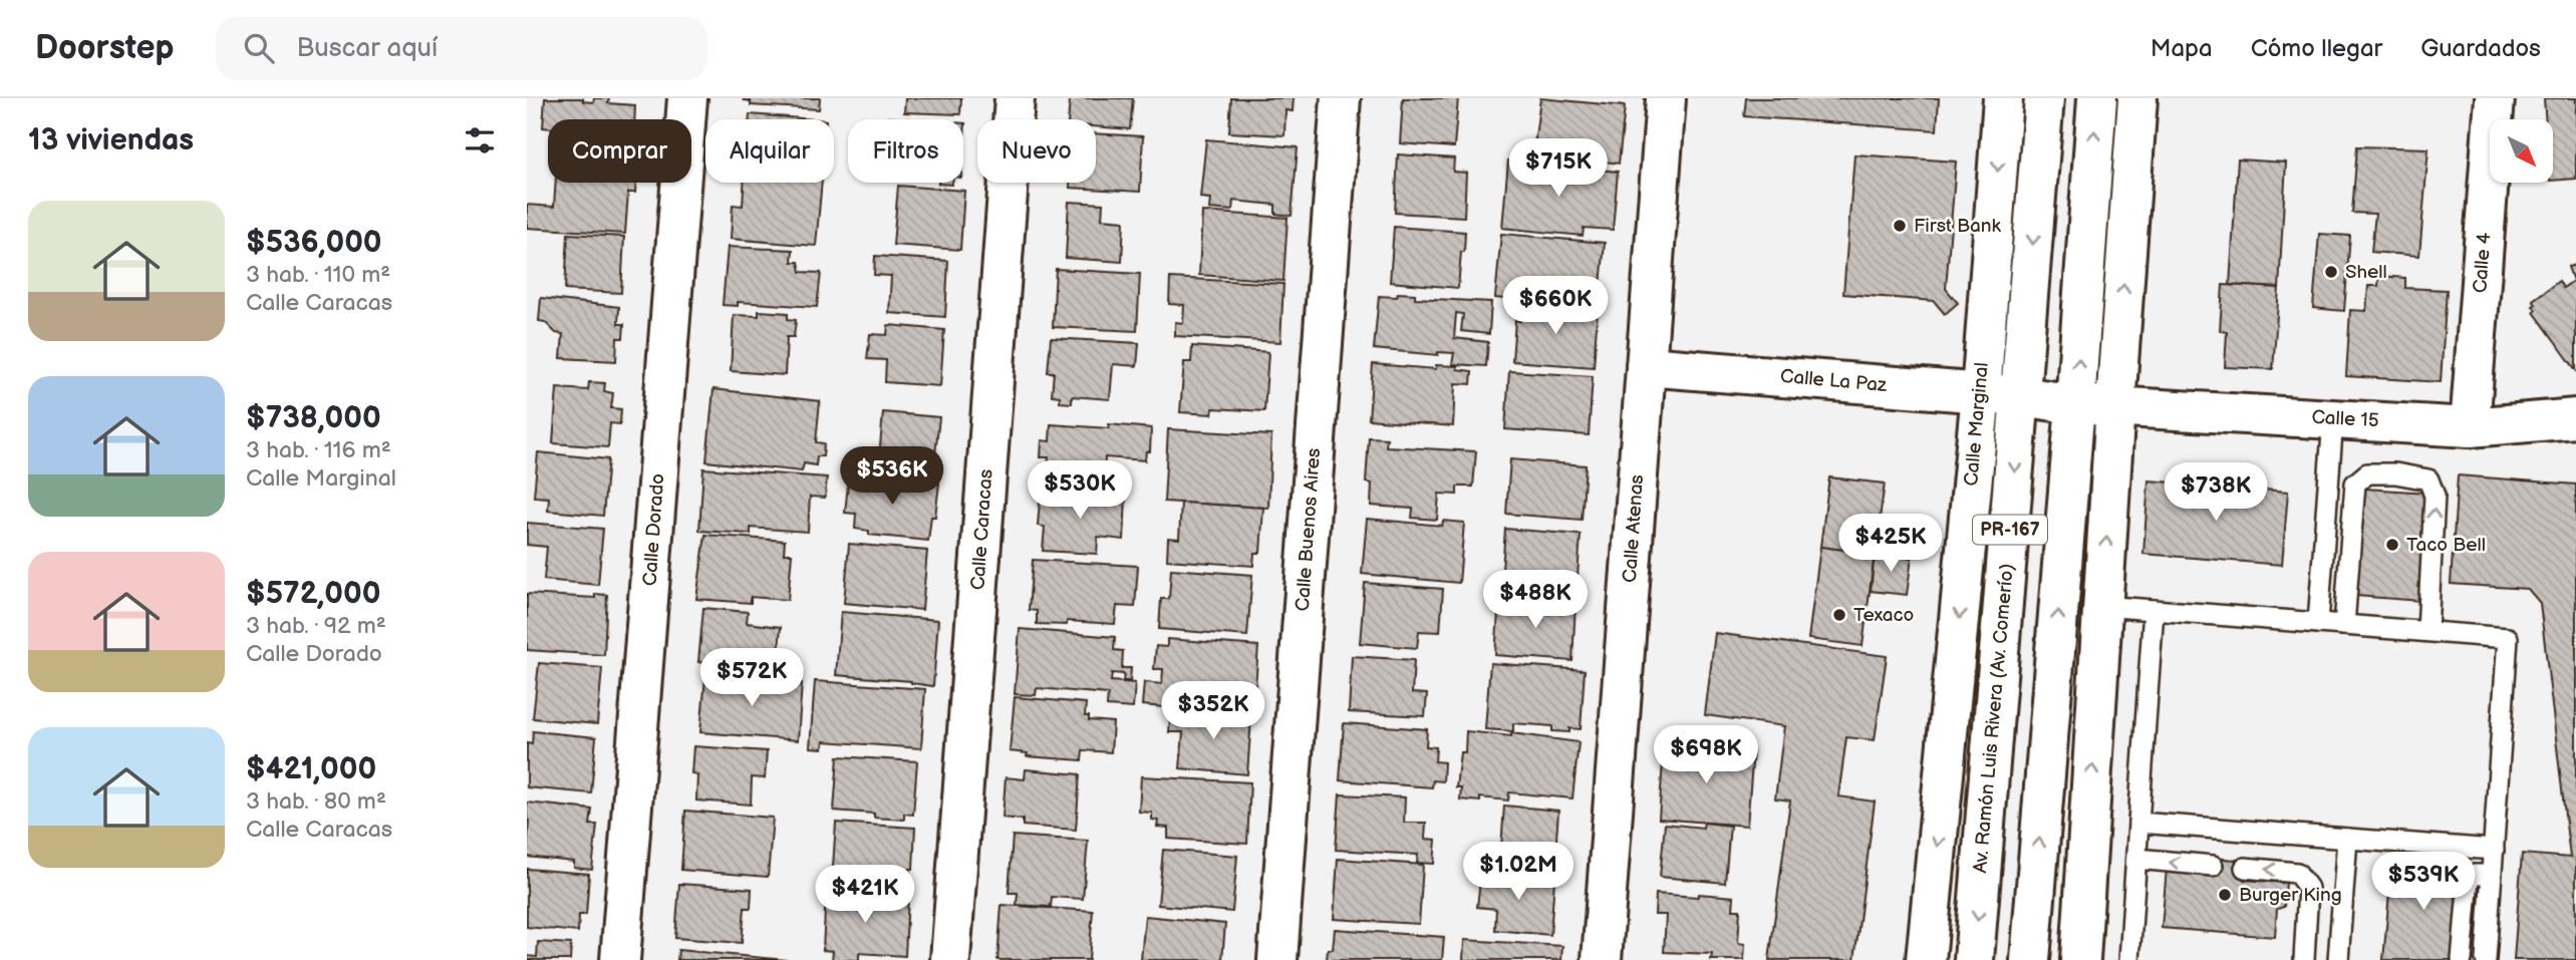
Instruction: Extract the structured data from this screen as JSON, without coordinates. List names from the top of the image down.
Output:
{
  "streets": {
    "street": [
      "Calle 4",
      "Calle La Paz",
      "Calle 15",
      "Calle Marginal",
      "Calle Atenas",
      "Calle Dorado",
      "Calle Caracas",
      "Calle Buenos Aires",
      "PR-167",
      "Av. Ramón Luis Rivera (Av. Comerío)"
    ]
  },
  "crossings": [
    ["Calle 4", "Calle 15"],
    ["Calle La Paz", "Calle 15"],
    ["Calle La Paz", "Calle Marginal"],
    ["Calle La Paz", "Calle Atenas"],
    ["Calle La Paz", "PR-167"],
    ["Calle La Paz", "Av. Ramón Luis Rivera (Av. Comerío)"],
    ["Calle 15", "PR-167"]
  ],
  "places": [
    "First Bank",
    "Shell",
    "Taco Bell",
    "Texaco",
    "Burger King"
  ],
  "north": "bottom right",
  "page": {
    "header": "Doorstep",
    "search": "Buscar aquí",
    "nav": ["Mapa", "Cómo llegar", "Guardados"],
    "heading": "13 viviendas",
    "chip": [
      "Comprar",
      "Alquilar",
      "Filtros",
      "Nuevo"
    ],
    "price": [
      "$715K",
      "$660K",
      "$536K",
      "$530K",
      "$738K",
      "$425K",
      "$488K",
      "$572K",
      "$352K",
      "$698K",
      "$1.02M",
      "$539K",
      "$421K"
    ],
    "list": [
      {
        "name": "$536,000",
        "note": "3 hab. · 110 m² · Calle Caracas"
      },
      {
        "name": "$738,000",
        "note": "3 hab. · 116 m² · Calle Marginal"
      },
      {
        "name": "$572,000",
        "note": "3 hab. · 92 m² · Calle Dorado"
      },
      {
        "name": "$421,000",
        "note": "3 hab. · 80 m² · Calle Caracas"
      }
    ]
  }
}
